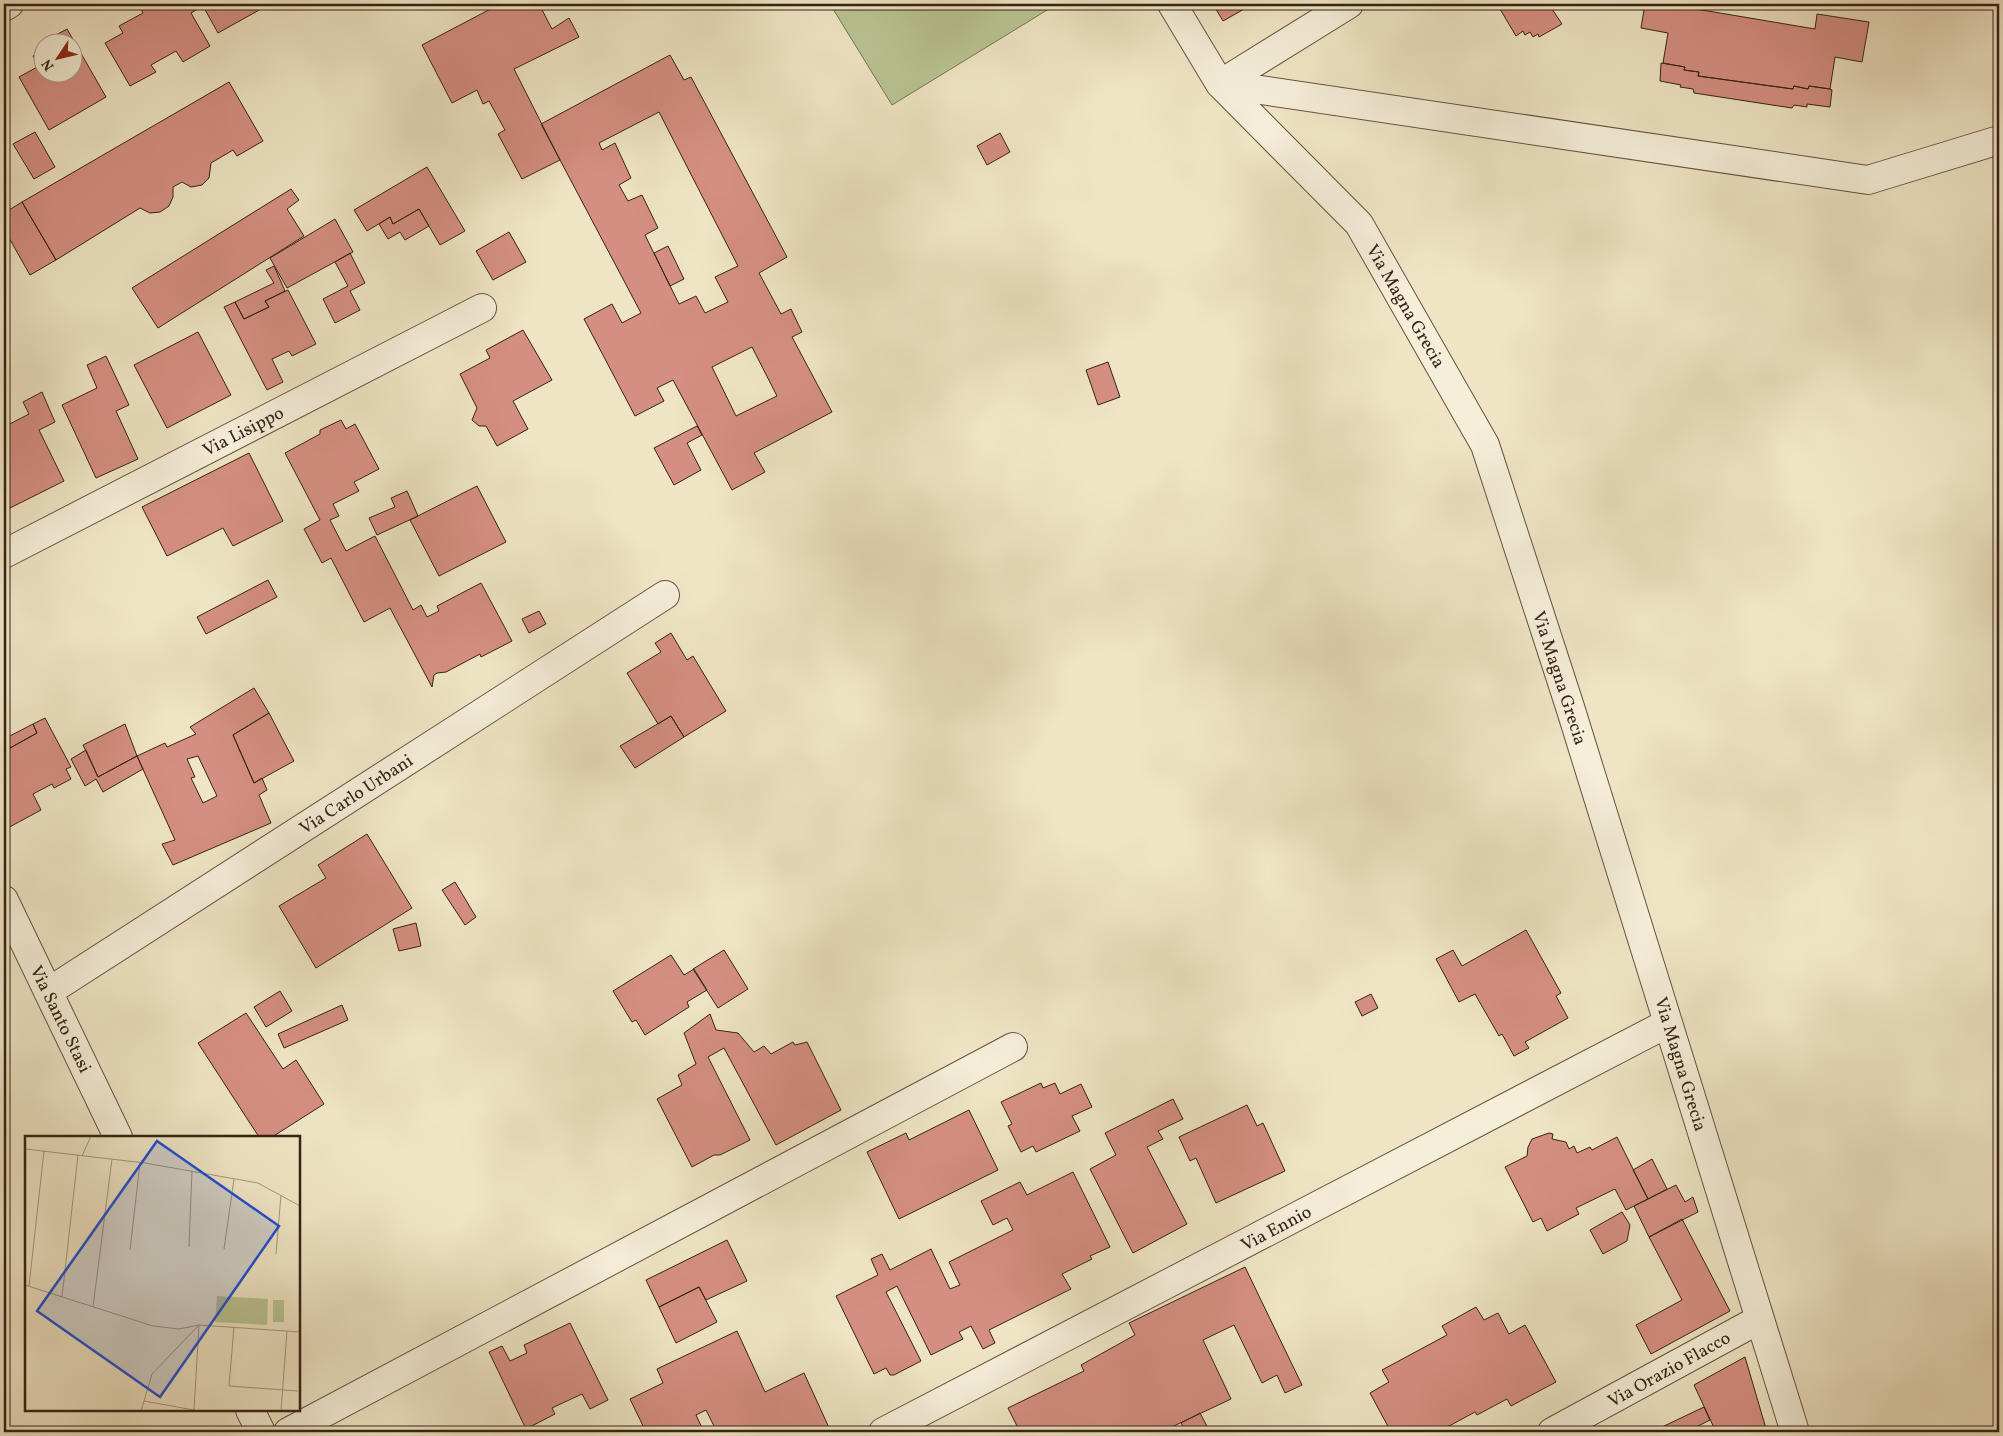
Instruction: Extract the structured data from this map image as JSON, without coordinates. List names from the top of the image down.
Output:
{
  "streets": {
    "street": [
      "Via Magna Grecia",
      "Via Lisippo",
      "Via Carlo Urbani",
      "Via Santo Stasi",
      "Via Ennio",
      "Via Orazio Flacco"
    ]
  },
  "crossings": [
    ["Via Magna Grecia", "Via Ennio"],
    ["Via Magna Grecia", "Via Orazio Flacco"],
    ["Via Carlo Urbani", "Via Santo Stasi"]
  ],
  "north": "bottom left"
}
